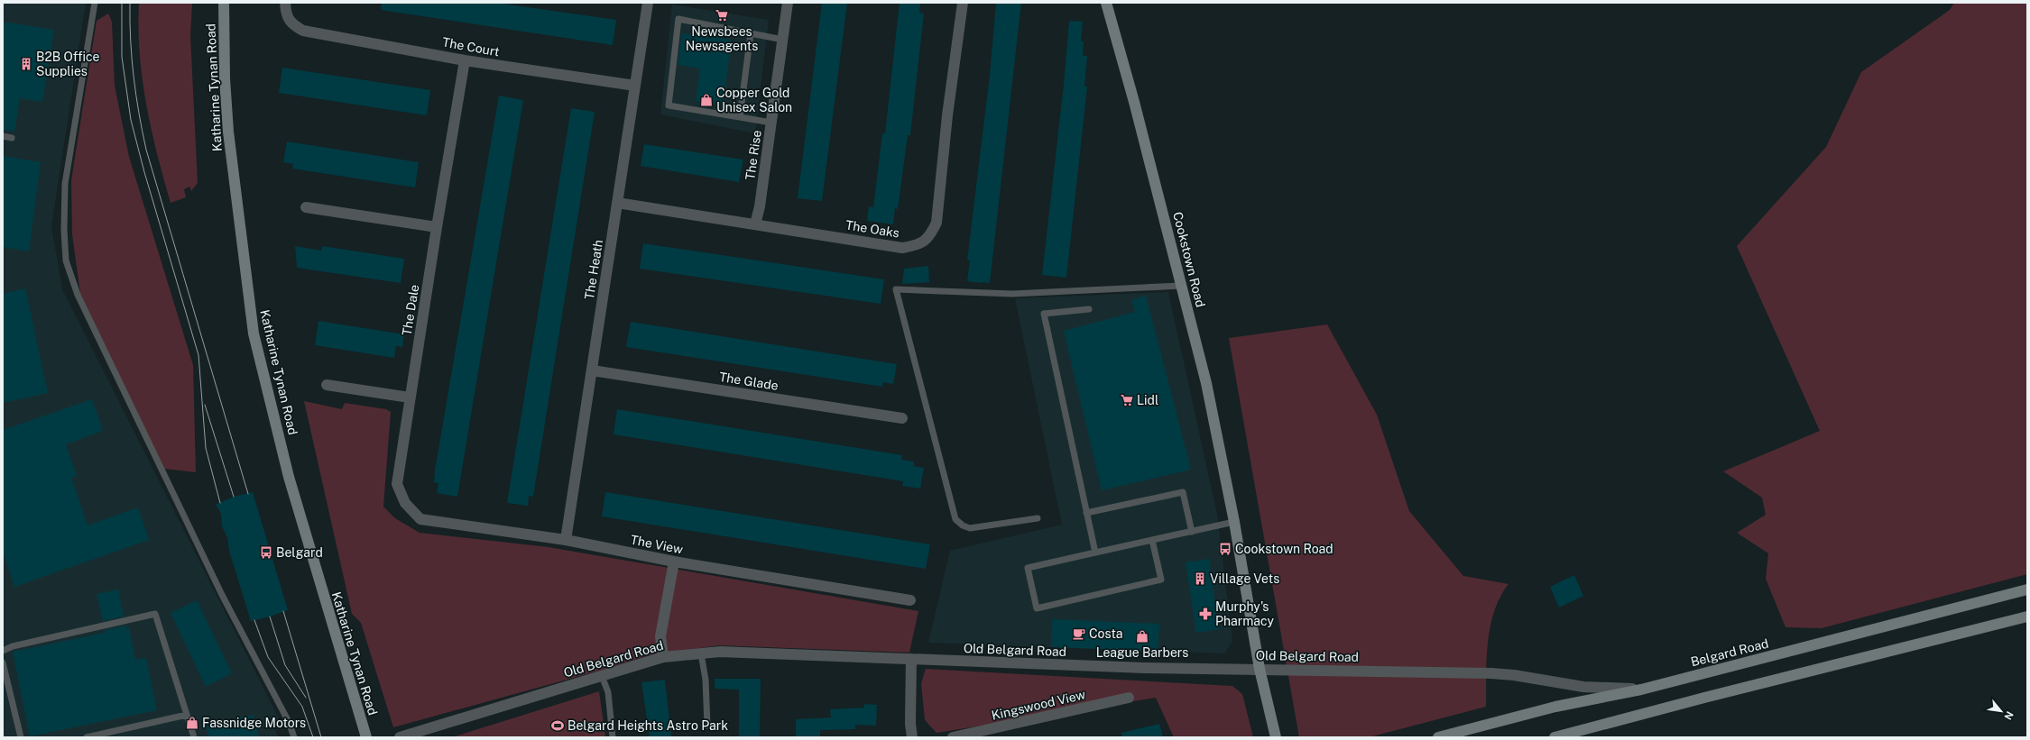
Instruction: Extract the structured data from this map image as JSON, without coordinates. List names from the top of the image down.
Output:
{
  "streets": {
    "main road": ["Katharine Tynan Road", "Cookstown Road", "Belgard Road"],
    "street": [
      "The Court",
      "The Rise",
      "The Oaks",
      "The Heath",
      "The Dale",
      "The Glade",
      "The View",
      "Old Belgard Road",
      "Kingswood View"
    ]
  },
  "crossings": [
    ["The Court", "The Heath"],
    ["The Court", "The Dale"],
    ["The Rise", "The Oaks"],
    ["The Oaks", "The Heath"],
    ["Cookstown Road", "Old Belgard Road"],
    ["The Heath", "The Glade"],
    ["The Heath", "The View"],
    ["The Dale", "The View"],
    ["Old Belgard Road", "Belgard Road"]
  ],
  "places": {
    "supermarket": ["Newsbees Newsagents", "Lidl"],
    "building": ["B2B Office Supplies", "Village Vets"],
    "shop": ["Copper Gold Unisex Salon", "League Barbers", "Fassnidge Motors"],
    "bus stop": ["Cookstown Road", "Belgard"],
    "pharmacy": ["Murphy's Pharmacy"],
    "cafe": ["Costa"],
    "sports": ["Belgard Heights Astro Park"]
  },
  "north": "bottom right"
}
